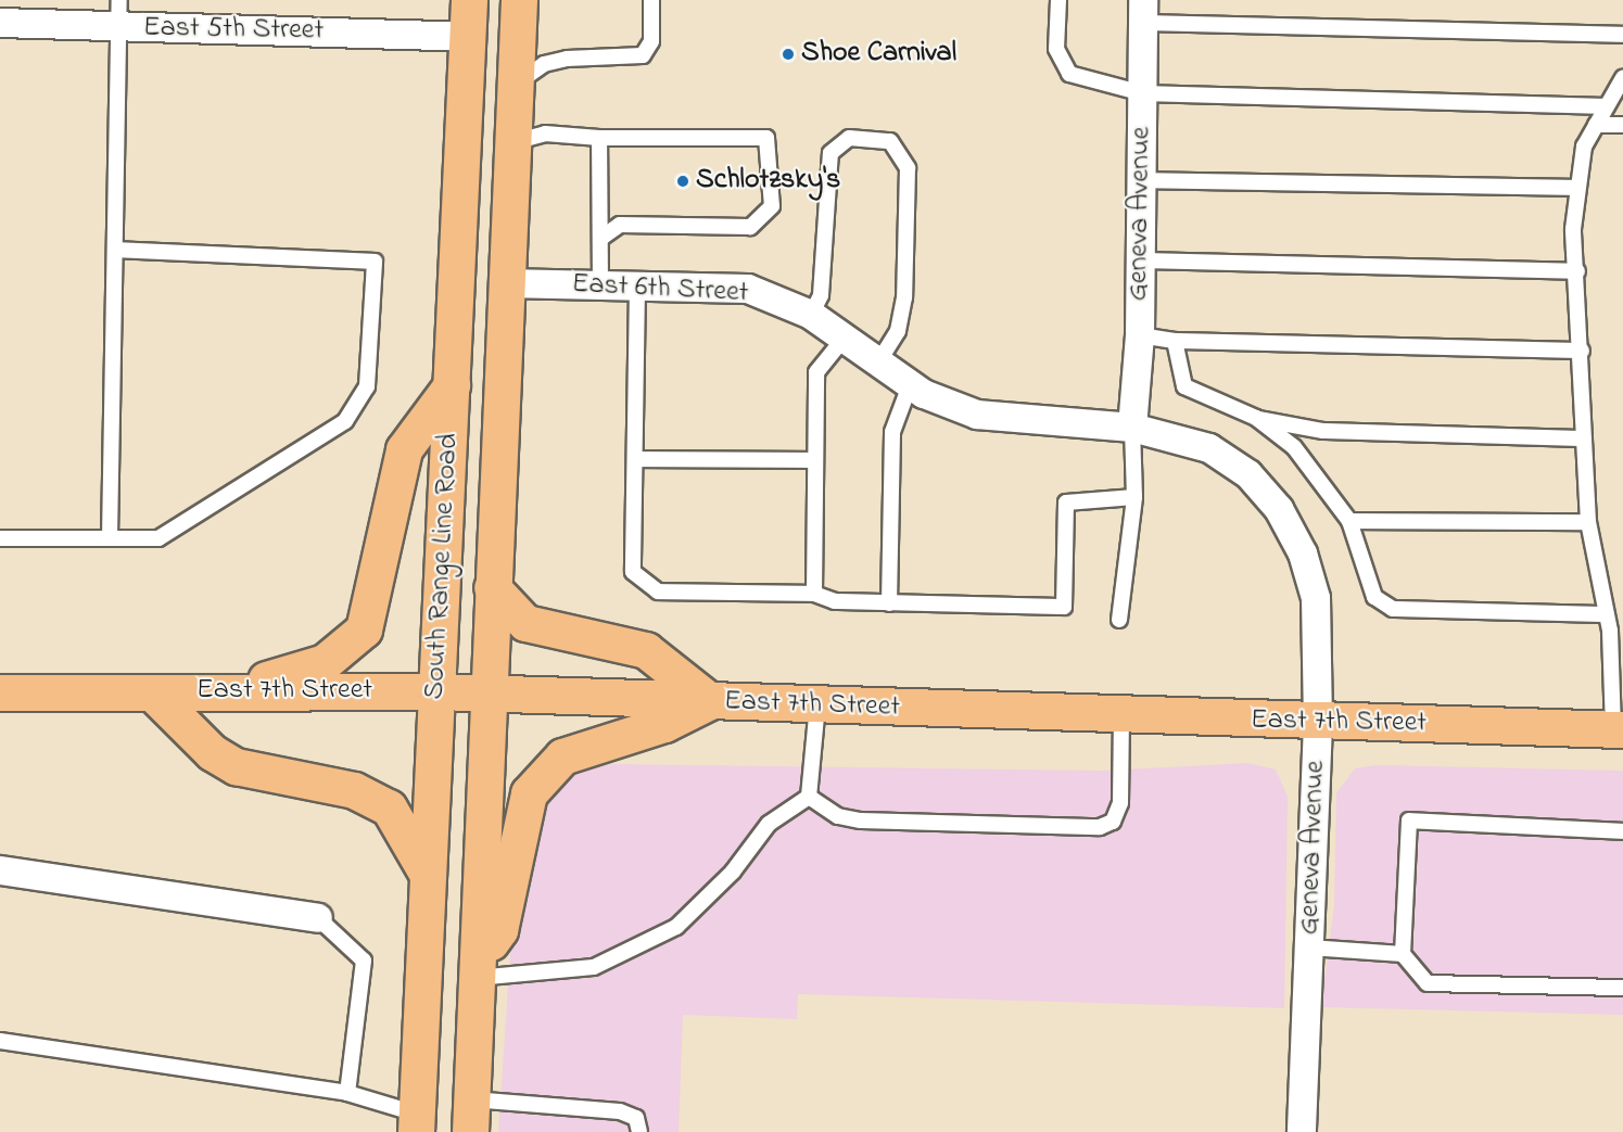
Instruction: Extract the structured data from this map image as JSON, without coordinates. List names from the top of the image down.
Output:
{
  "streets": {
    "main road": ["South Range Line Road", "East 7th Street"],
    "street": ["East 5th Street", "Geneva Avenue", "East 6th Street"]
  },
  "crossings": [
    ["East 5th Street", "South Range Line Road"],
    ["Geneva Avenue", "East 6th Street"],
    ["Geneva Avenue", "East 7th Street"],
    ["East 6th Street", "South Range Line Road"],
    ["South Range Line Road", "East 7th Street"]
  ],
  "places": ["Shoe Carnival", "Schlotzsky's"]
}
